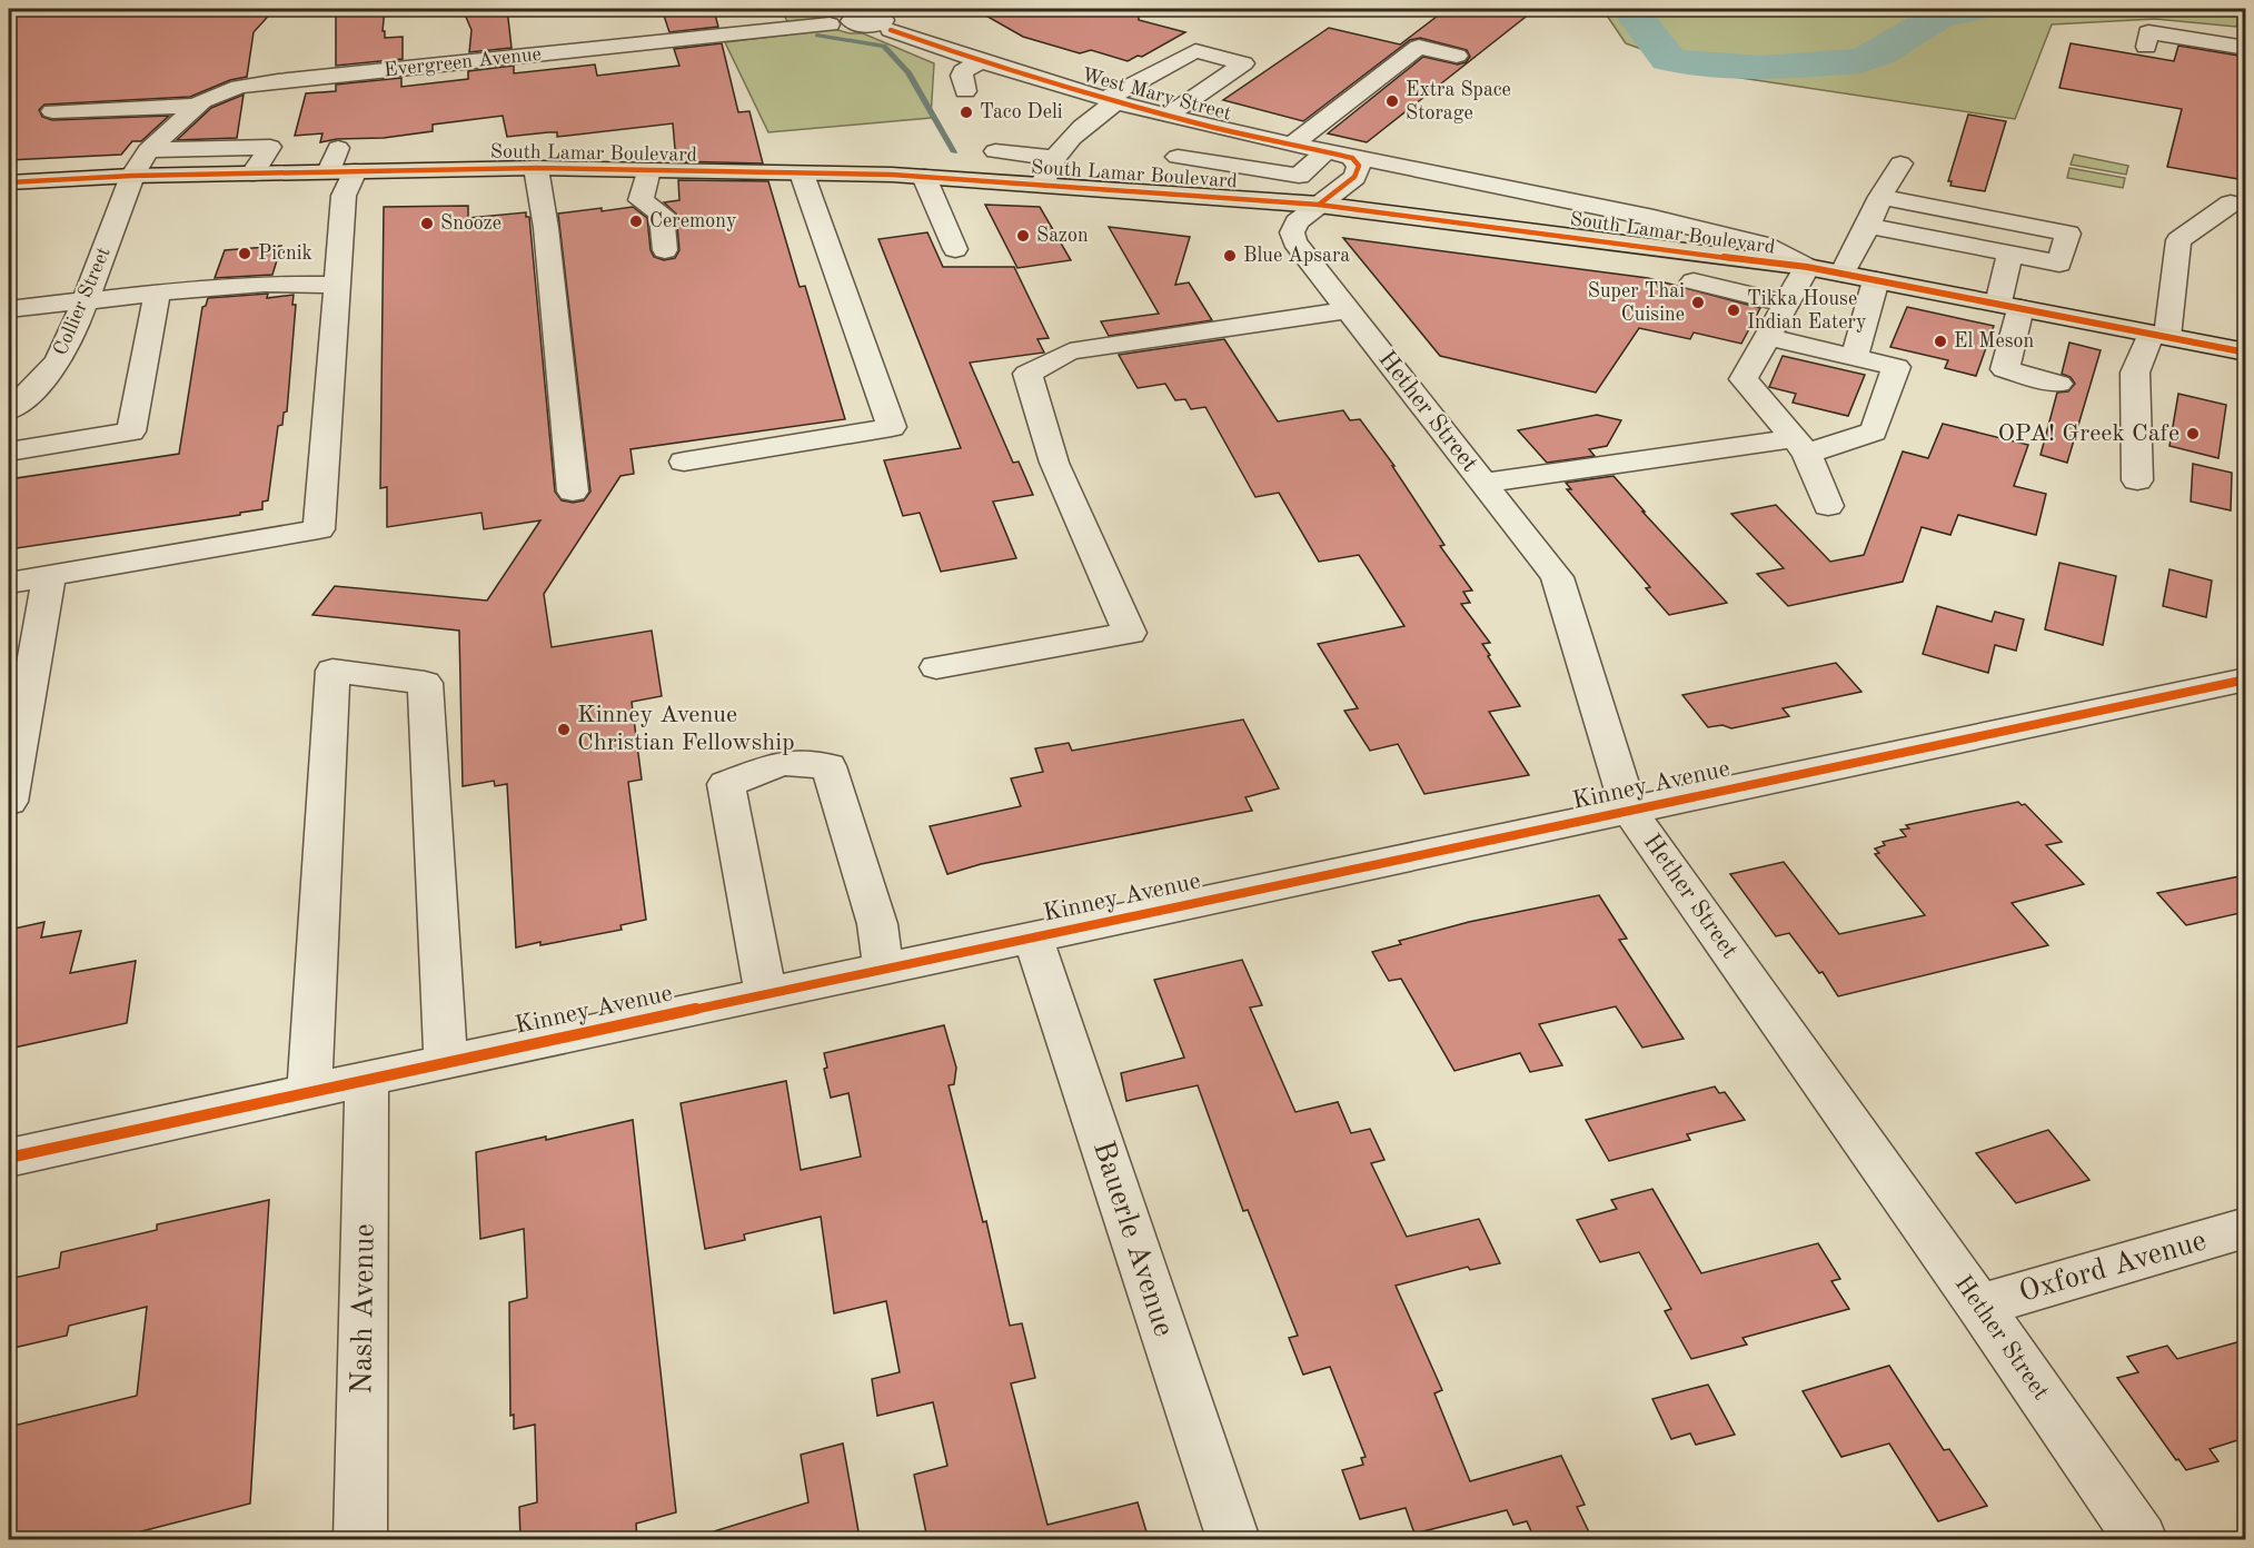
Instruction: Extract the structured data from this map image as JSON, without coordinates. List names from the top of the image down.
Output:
{
  "streets": {
    "main road": ["South Lamar Boulevard"],
    "street": [
      "Evergreen Avenue",
      "West Mary Street",
      "Collier Street",
      "Hether Street",
      "Kinney Avenue",
      "Bauerle Avenue",
      "Oxford Avenue",
      "Nash Avenue"
    ]
  },
  "crossings": [
    ["Evergreen Avenue", "West Mary Street"],
    ["Evergreen Avenue", "South Lamar Boulevard"],
    ["Evergreen Avenue", "Collier Street"],
    ["West Mary Street", "South Lamar Boulevard"],
    ["South Lamar Boulevard", "Collier Street"],
    ["South Lamar Boulevard", "Hether Street"],
    ["Hether Street", "Kinney Avenue"],
    ["Hether Street", "Oxford Avenue"],
    ["Kinney Avenue", "Bauerle Avenue"],
    ["Kinney Avenue", "Nash Avenue"]
  ],
  "places": [
    "Extra Space Storage",
    "Taco Deli",
    "Ceremony",
    "Snooze",
    "Sazon",
    "Picnik",
    "Blue Apsara",
    "Super Thai Cuisine",
    "Tikka House Indian Eatery",
    "El Meson",
    "OPA! Greek Cafe",
    "Kinney Avenue Christian Fellowship"
  ]
}
